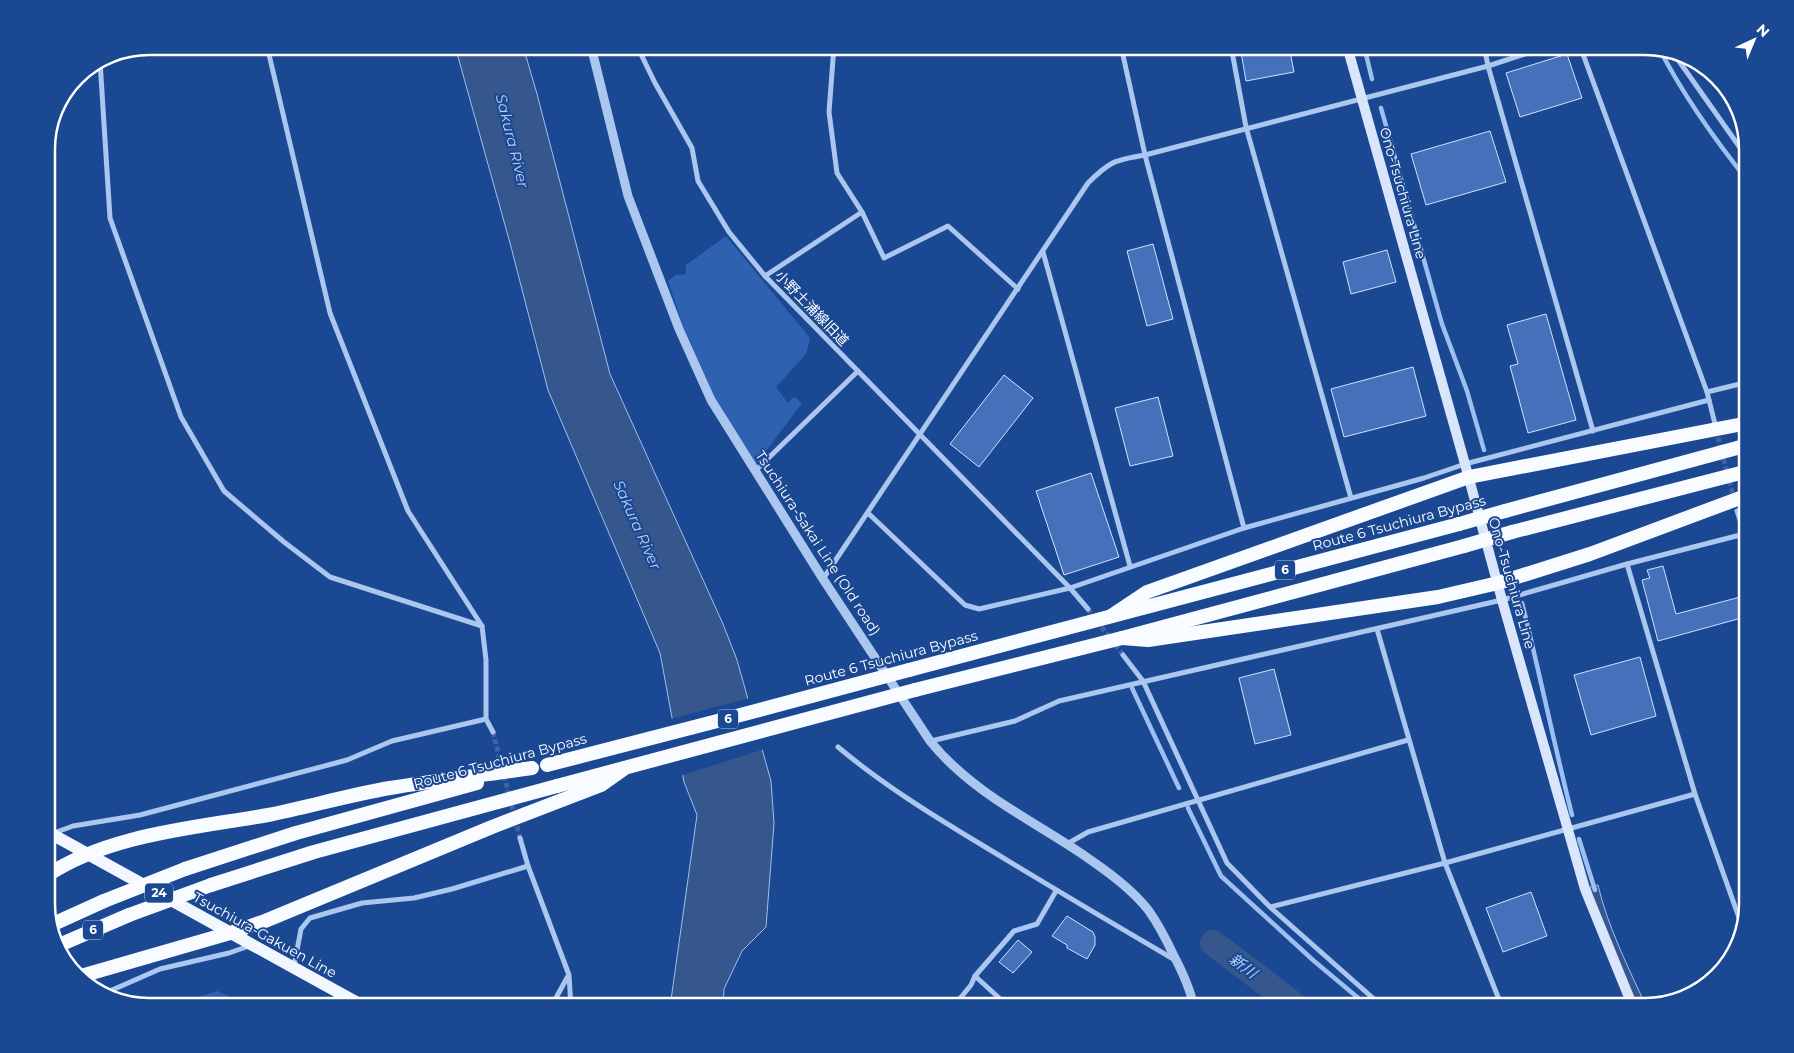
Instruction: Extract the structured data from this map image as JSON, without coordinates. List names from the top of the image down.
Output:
{
  "streets": {
    "highway": ["Route 6 Tsuchiura Bypass", "6"],
    "main road": ["Ono-Tsuchiura Line", "24", "Tsuchiura-Gakuen Line"],
    "street": ["小野土浦線旧道", "Tsuchiura-Sakai Line (Old road)"]
  },
  "water": ["Sakura River", "新川"],
  "north": "top right"
}
